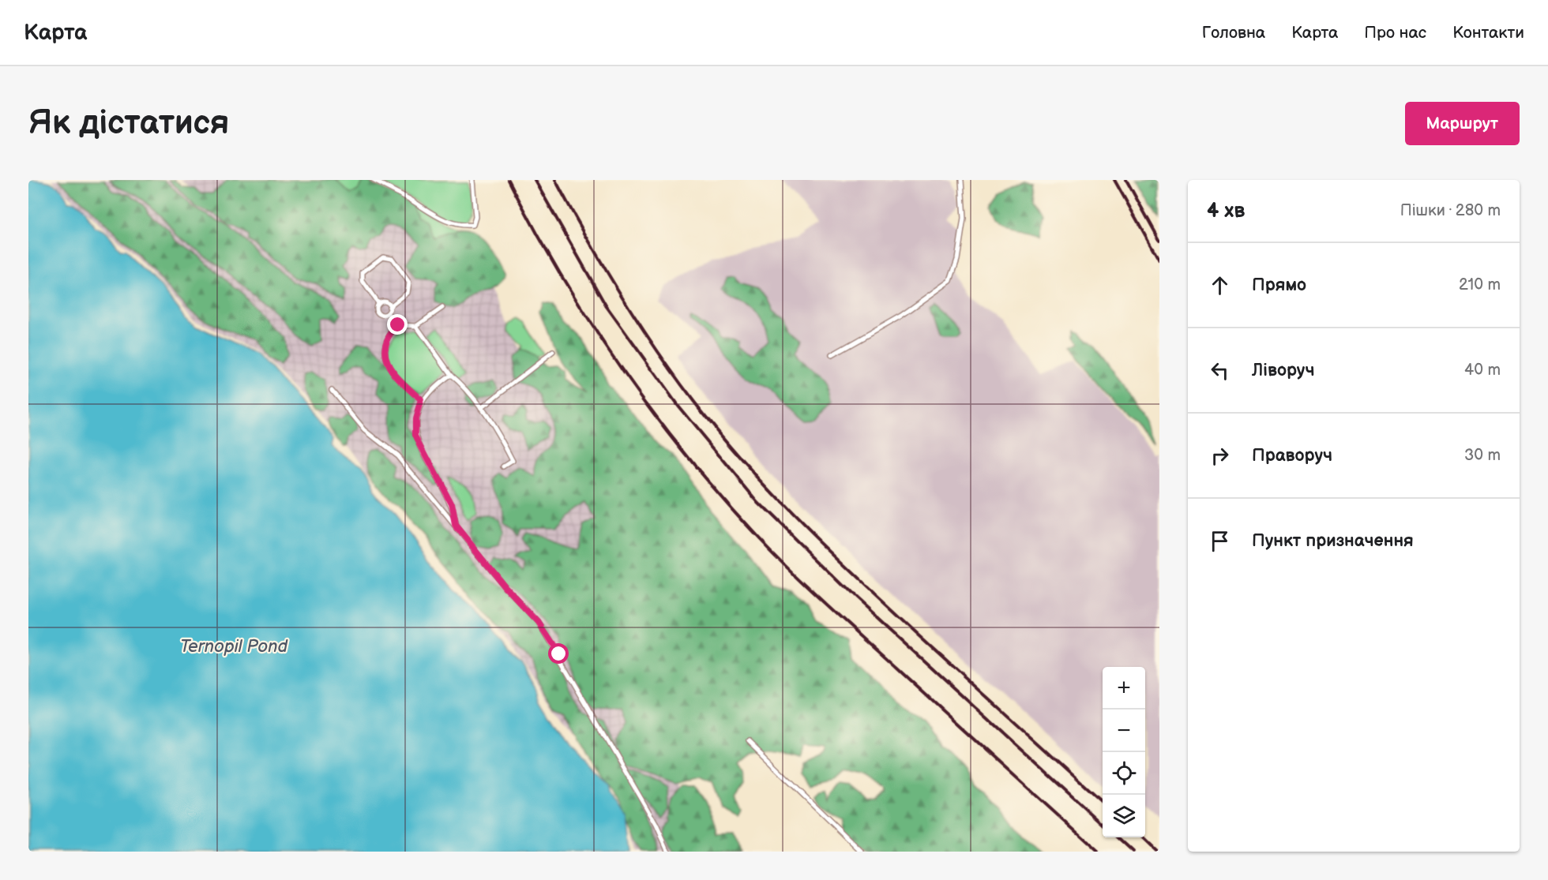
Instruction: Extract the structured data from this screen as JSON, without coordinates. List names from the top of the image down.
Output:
{
  "water": ["Ternopil Pond"],
  "page": {
    "header": "Карта",
    "nav": [
      "Головна",
      "Карта",
      "Про нас",
      "Контакти"
    ],
    "buttons": "Маршрут",
    "title": "Як дістатися",
    "heading": ["4 хв", "Пішки · 280 m"],
    "list": [
      ["Прямо", "210 m"],
      ["Ліворуч", "40 m"],
      ["Праворуч", "30 m"],
      "Пункт призначення"
    ],
    "map_buttons": ["+", "−"]
  }
}
